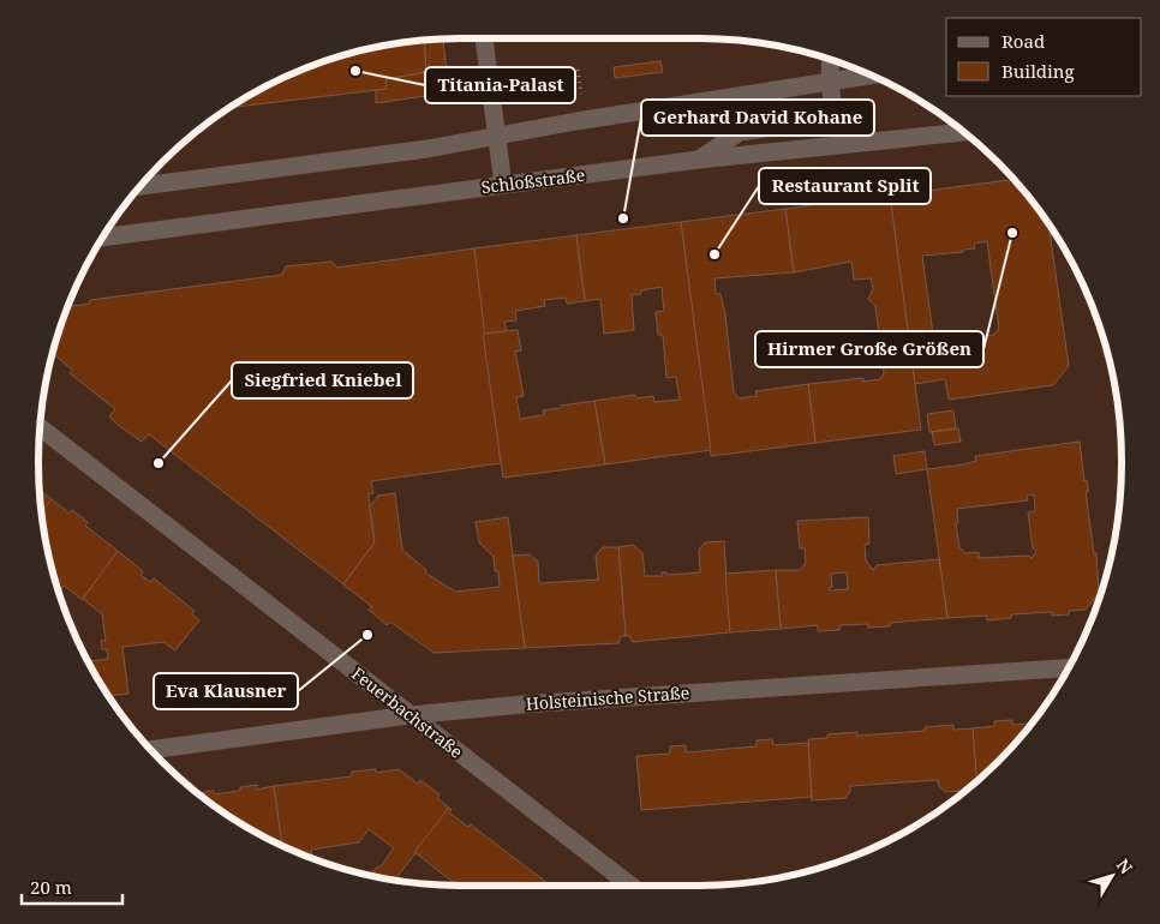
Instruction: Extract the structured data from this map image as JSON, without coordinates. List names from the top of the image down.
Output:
{
  "streets": {
    "street": ["Schloßstraße", "Holsteinische Straße", "Feuerbachstraße"]
  },
  "crossings": [
    ["Holsteinische Straße", "Feuerbachstraße"]
  ],
  "places": [
    "Titania-Palast",
    "Gerhard David Kohane",
    "Hirmer Große Größen",
    "Restaurant Split",
    "Siegfried Kniebel",
    "Eva Klausner"
  ],
  "legend": ["Road", "Building"],
  "scale_bar": "20 m",
  "north": "top right"
}
